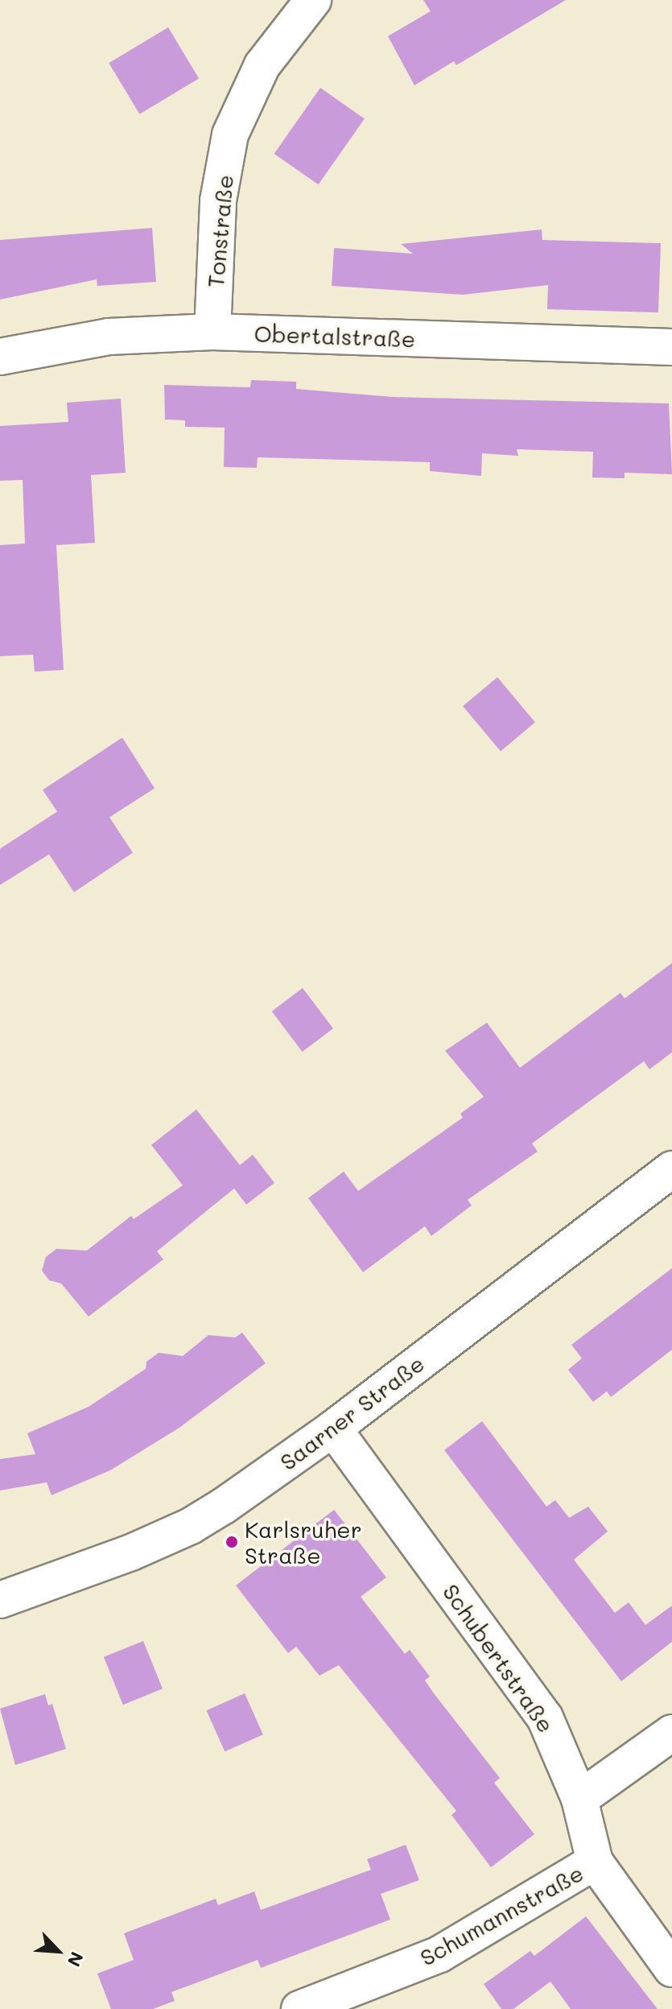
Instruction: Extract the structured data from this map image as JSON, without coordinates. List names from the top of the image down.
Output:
{
  "streets": {
    "street": [
      "Tonstraße",
      "Obertalstraße",
      "Saarner Straße",
      "Schubertstraße",
      "Schumannstraße"
    ]
  },
  "crossings": [
    ["Tonstraße", "Obertalstraße"],
    ["Saarner Straße", "Schubertstraße"],
    ["Schubertstraße", "Schumannstraße"]
  ],
  "places": ["Karlsruher Straße"],
  "north": "bottom right"
}
